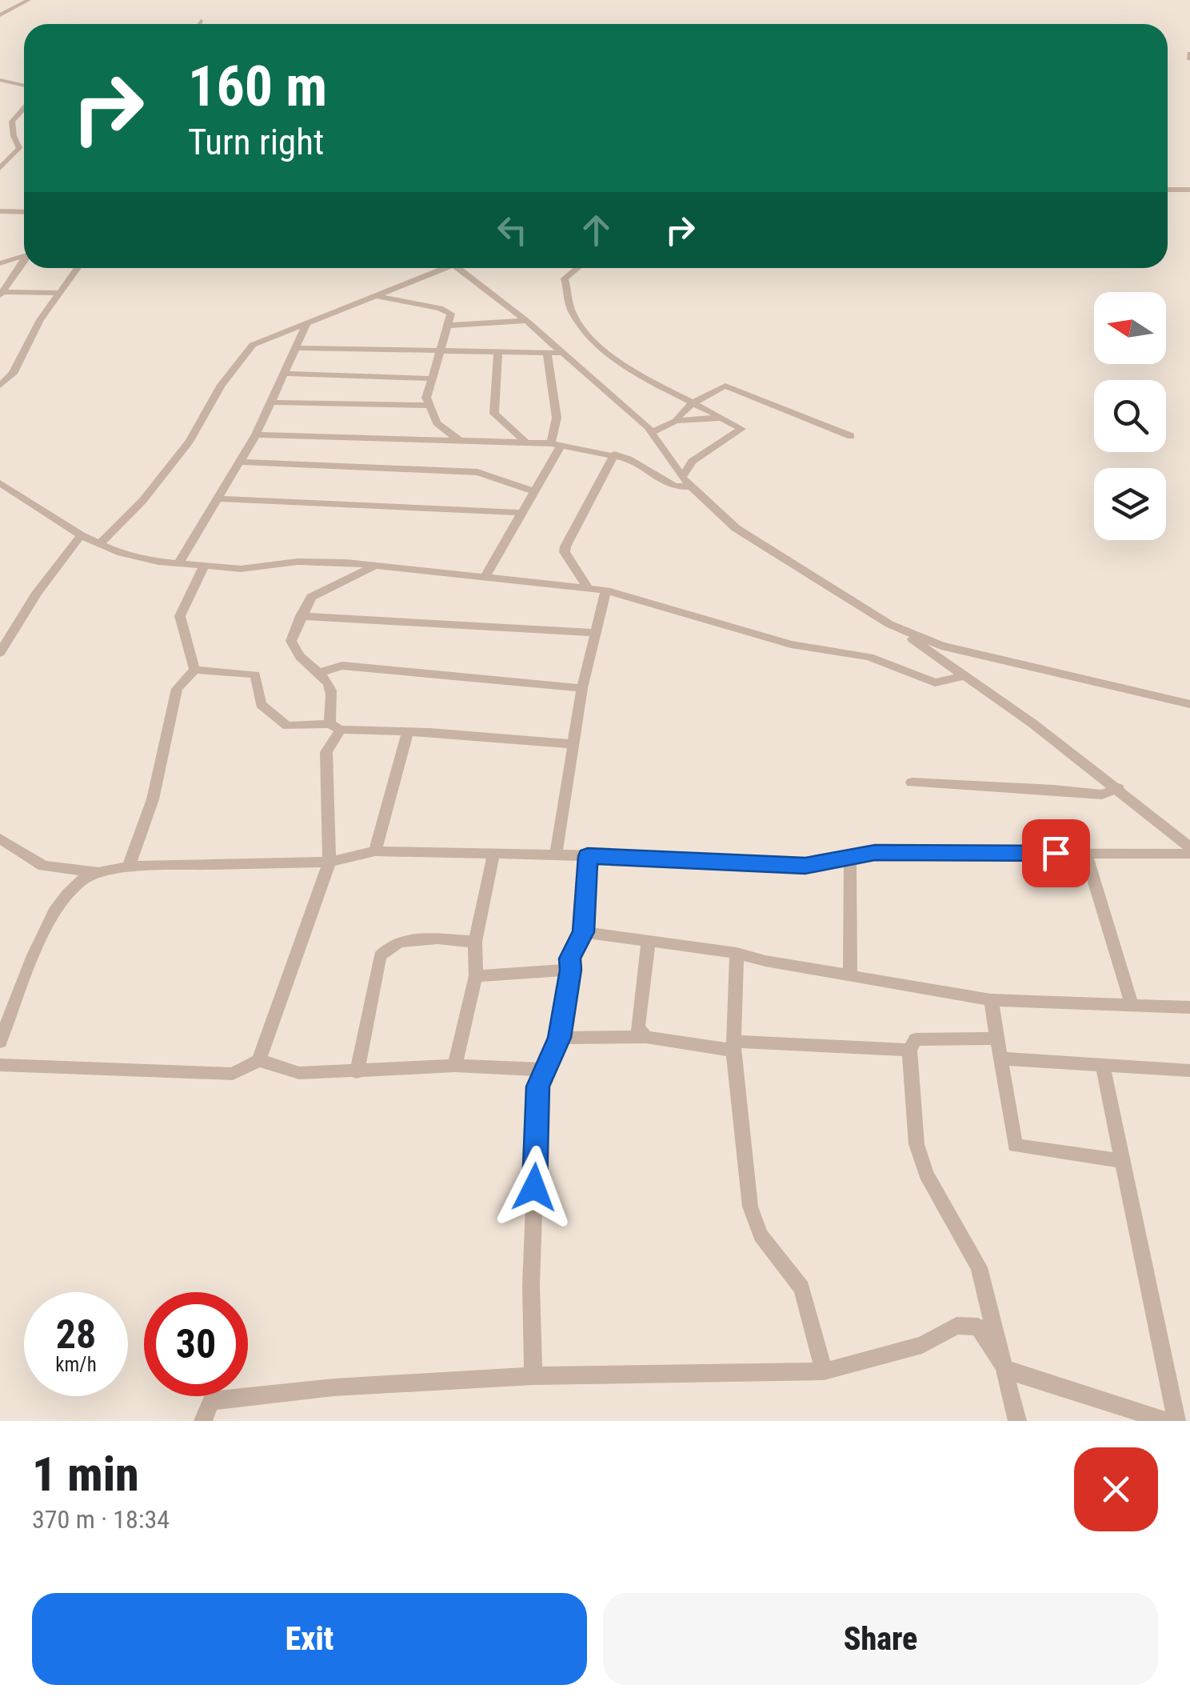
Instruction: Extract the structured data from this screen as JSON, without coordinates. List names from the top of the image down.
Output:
{
  "north": "left",
  "page": {
    "turn": ["160 m", "Turn right"],
    "speed": "28 km/h",
    "limit": "30",
    "heading": ["1 min", "370 m · 18:34"],
    "buttons": ["Exit", "Share"]
  }
}
